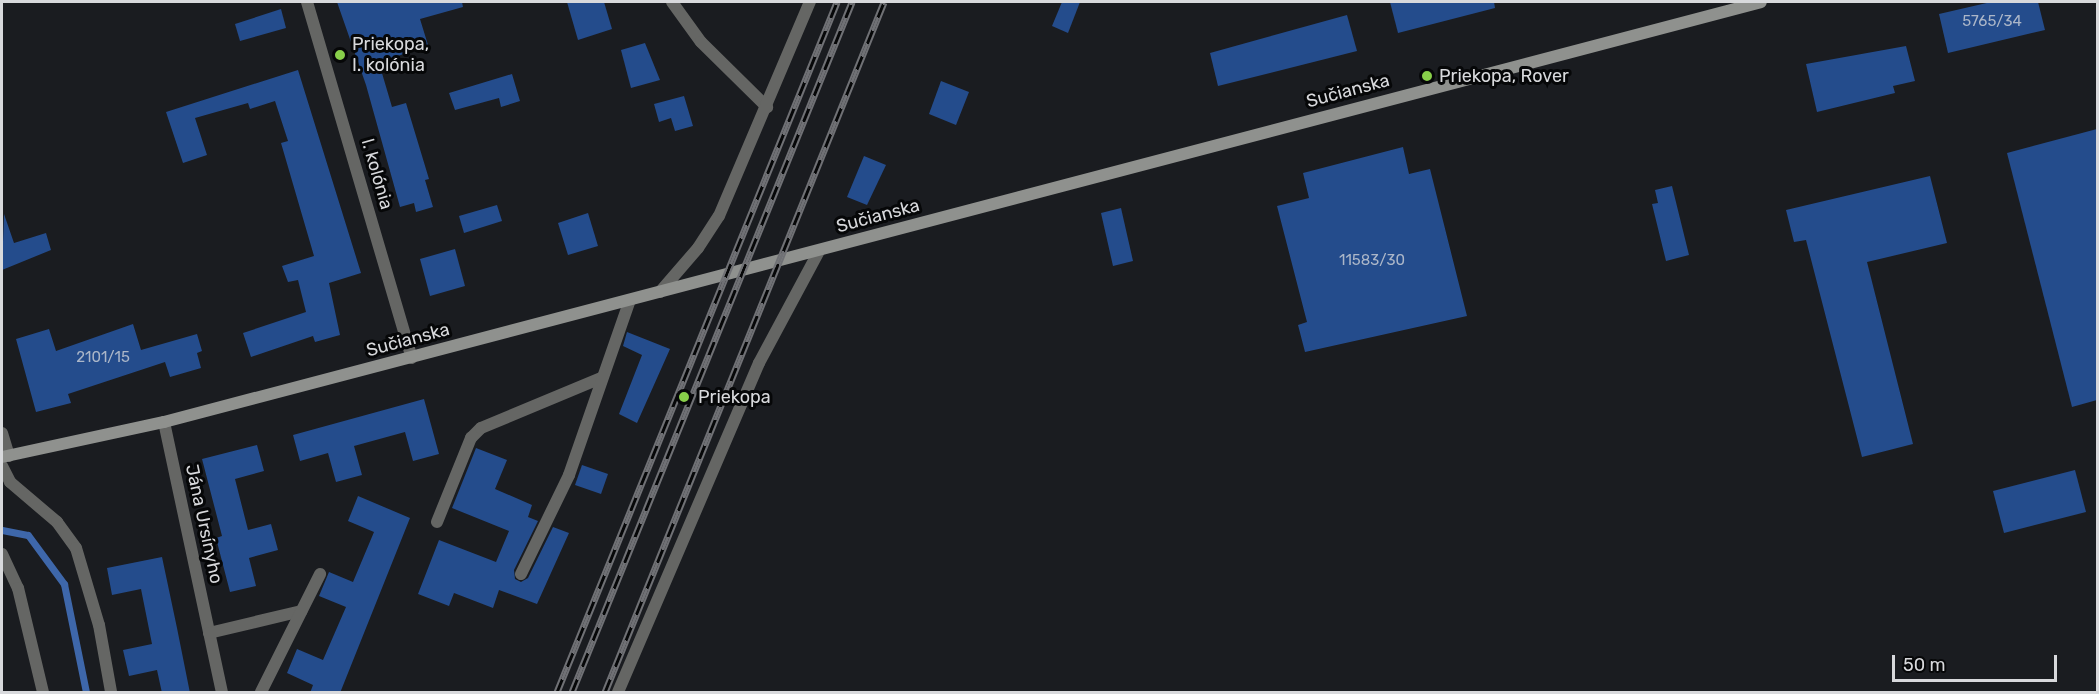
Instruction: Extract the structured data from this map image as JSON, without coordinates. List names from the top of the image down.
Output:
{
  "streets": {
    "street": ["Sučianska", "I. kolónia", "Jána Ursínyho"]
  },
  "crossings": [
    ["Sučianska", "I. kolónia"],
    ["Sučianska", "Jána Ursínyho"]
  ],
  "places": ["Priekopa, I. kolónia", "Priekopa, Rover", "Priekopa"],
  "house_numbers": ["5765/34", "11583/30", "2101/15"],
  "scale_bar": "50 m"
}
